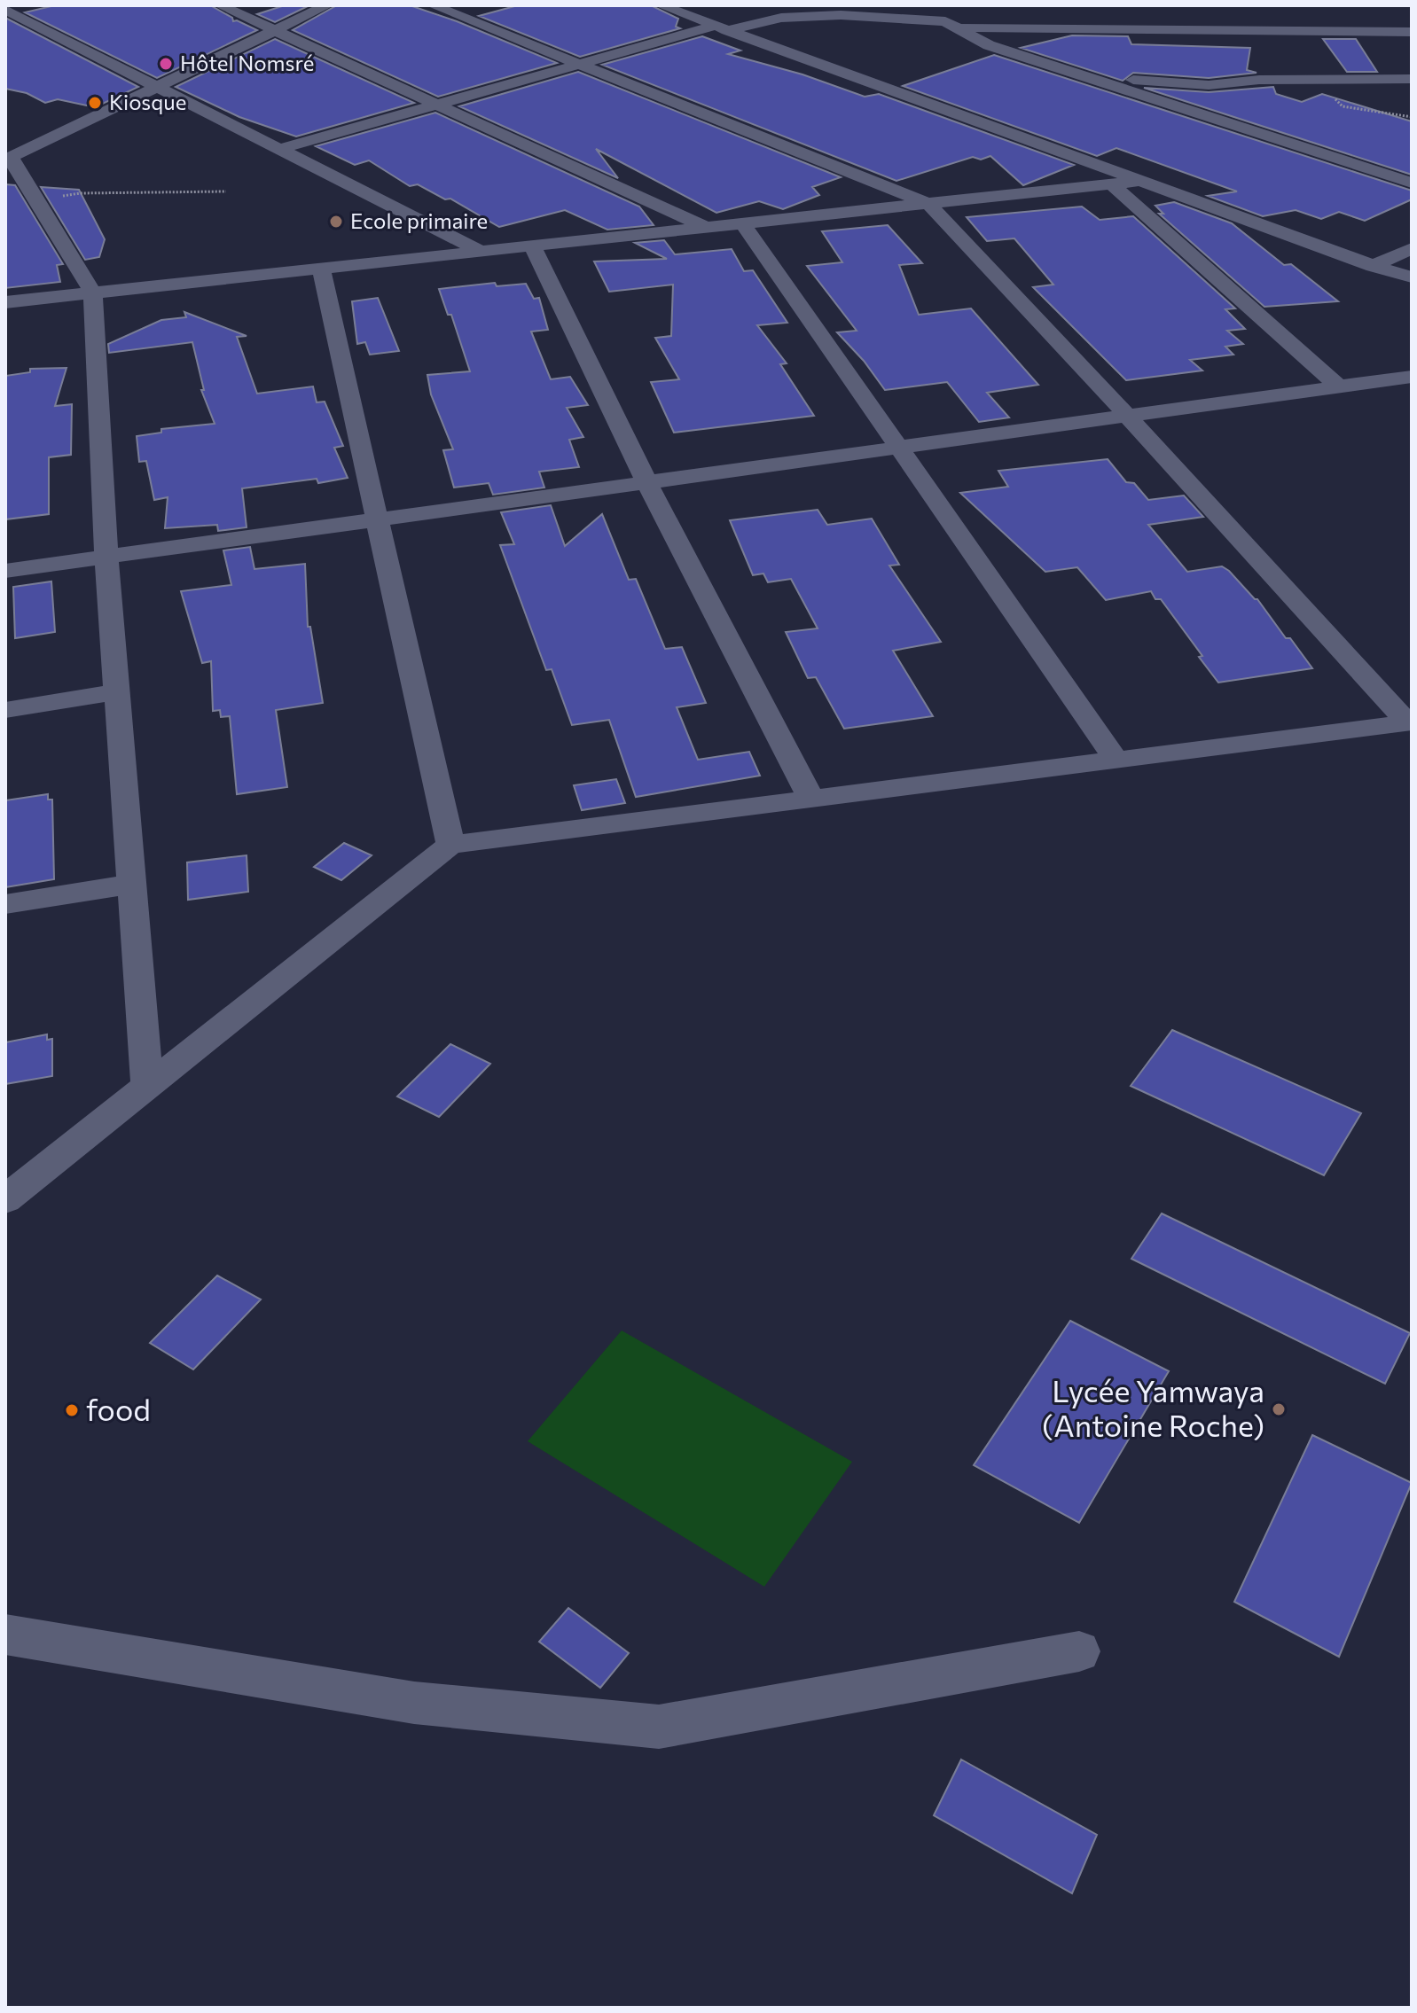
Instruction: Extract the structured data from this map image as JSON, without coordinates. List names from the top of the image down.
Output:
{
  "places": [
    "Hôtel Nomsré",
    "Kiosque",
    "Ecole primaire",
    "Lycée Yamwaya (Antoine Roche)",
    "food"
  ]
}
